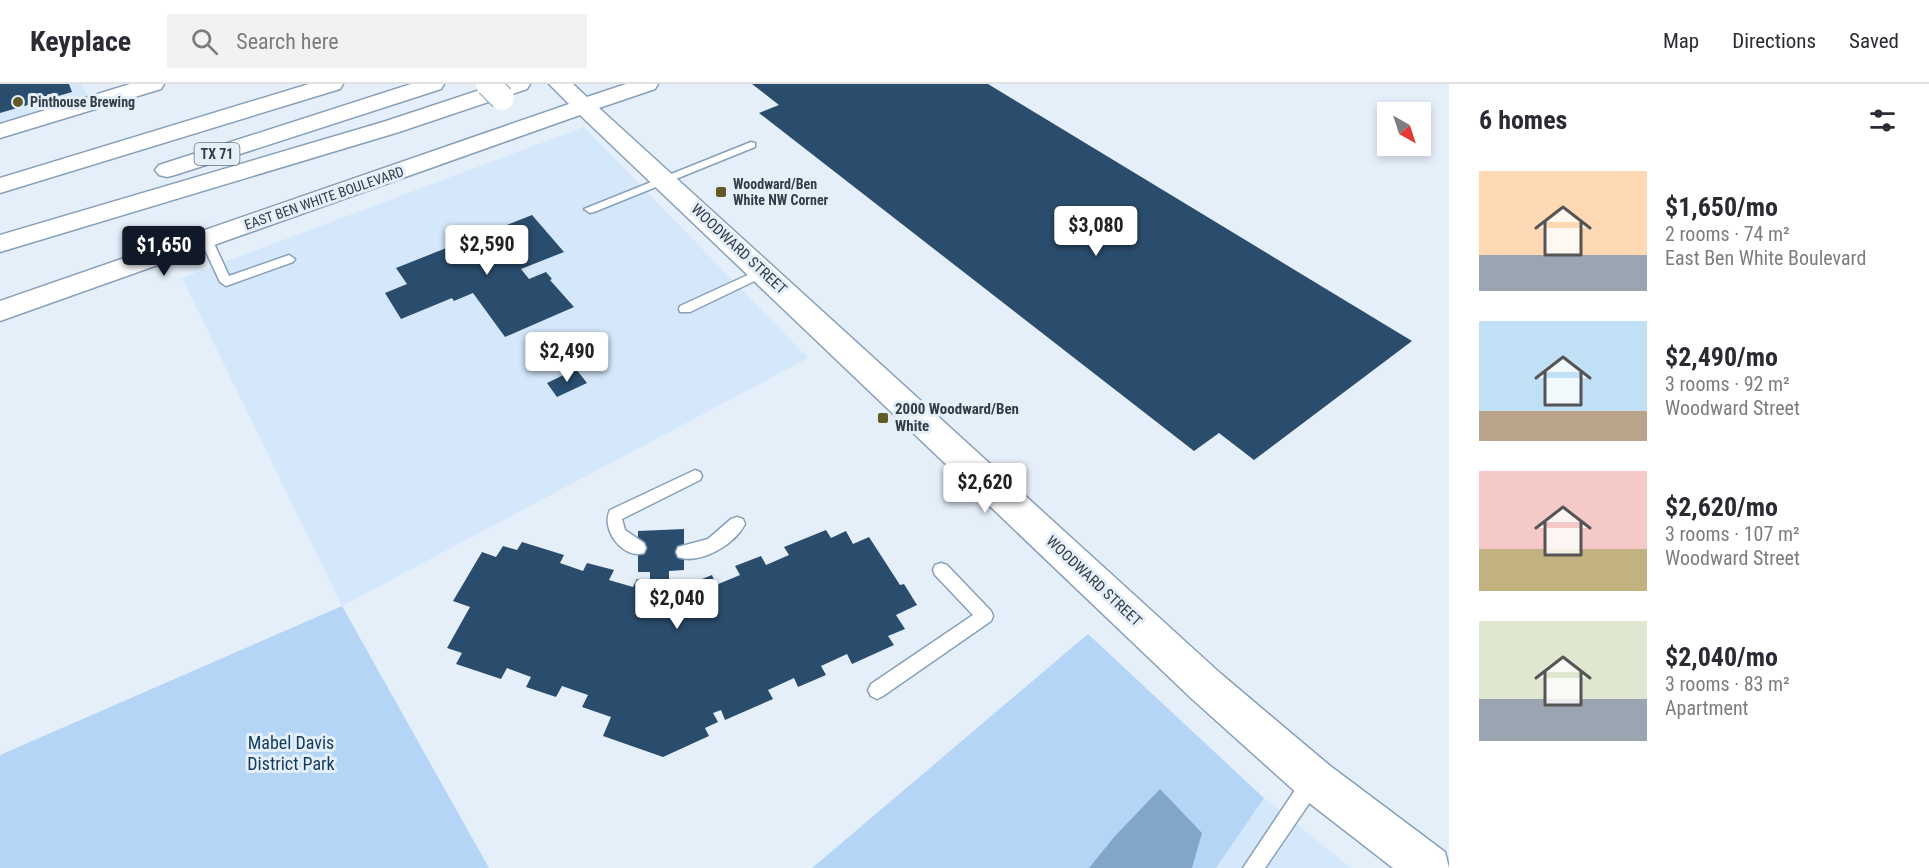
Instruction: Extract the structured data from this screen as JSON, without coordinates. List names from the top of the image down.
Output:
{
  "streets": {
    "main road": ["TX 71", "EAST BEN WHITE BOULEVARD", "WOODWARD STREET"]
  },
  "crossings": [
    ["EAST BEN WHITE BOULEVARD", "WOODWARD STREET"]
  ],
  "parks": ["Mabel Davis District Park"],
  "places": {
    "other": ["Pinthouse Brewing"],
    "transit": ["Woodward/Ben White NW Corner", "2000 Woodward/Ben White"]
  },
  "north": "bottom right",
  "page": {
    "header": "Keyplace",
    "search": "Search here",
    "nav": ["Map", "Directions", "Saved"],
    "heading": "6 homes",
    "list": [
      {
        "name": "$1,650/mo",
        "note": "2 rooms · 74 m² · East Ben White Boulevard"
      },
      {
        "name": "$2,490/mo",
        "note": "3 rooms · 92 m² · Woodward Street"
      },
      {
        "name": "$2,620/mo",
        "note": "3 rooms · 107 m² · Woodward Street"
      },
      {
        "name": "$2,040/mo",
        "note": "3 rooms · 83 m² · Apartment"
      }
    ],
    "price": [
      "$3,080",
      "$2,590",
      "$1,650",
      "$2,490",
      "$2,620",
      "$2,040"
    ]
  }
}
